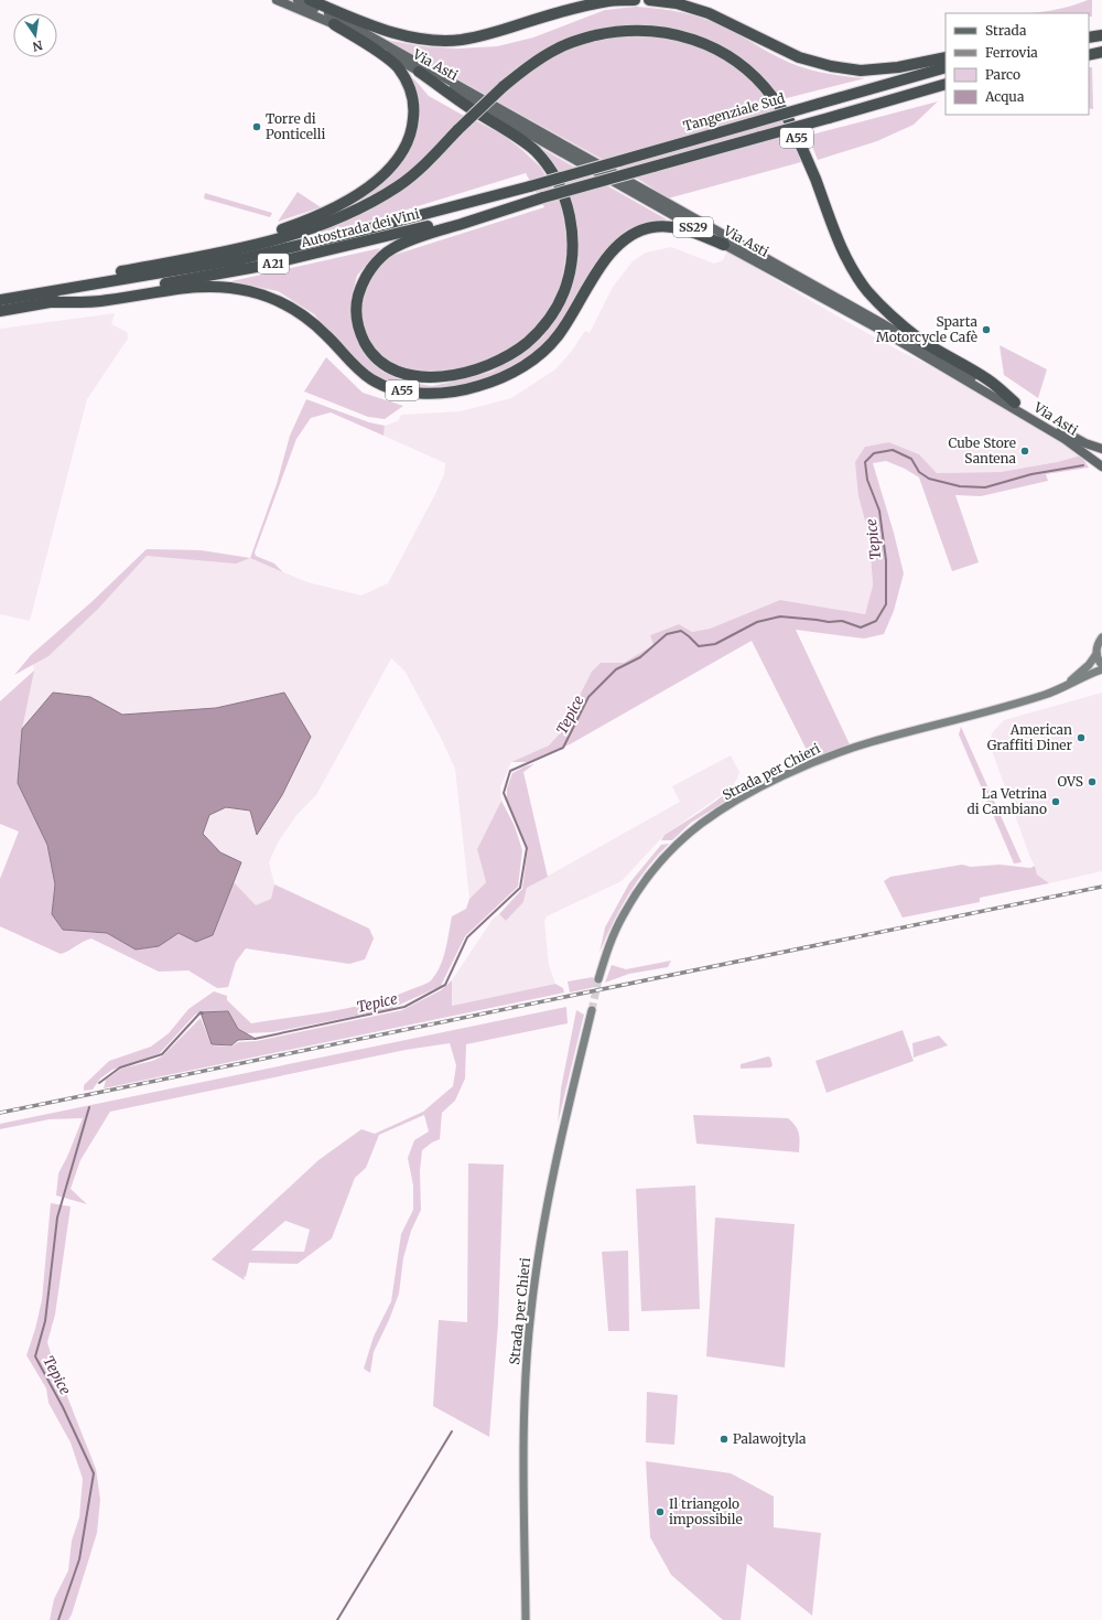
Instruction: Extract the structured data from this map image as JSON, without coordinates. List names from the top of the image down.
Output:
{
  "streets": {
    "highway": [
      "Tangenziale Sud",
      "A55",
      "Autostrada dei Vini",
      "A21"
    ],
    "main road": ["Via Asti", "SS29", "Strada per Chieri"]
  },
  "crossings": [
    ["Via Asti", "A55"],
    ["Tangenziale Sud", "Autostrada dei Vini"],
    ["A55", "Autostrada dei Vini"]
  ],
  "water": ["Tepice"],
  "places": [
    "Torre di Ponticelli",
    "Sparta Motorcycle Cafè",
    "Cube Store Santena",
    "American Graffiti Diner",
    "OVS",
    "La Vetrina di Cambiano",
    "Palawojtyla",
    "Il triangolo impossibile"
  ],
  "legend": [
    "Strada",
    "Ferrovia",
    "Parco",
    "Acqua"
  ],
  "north": "bottom"
}
